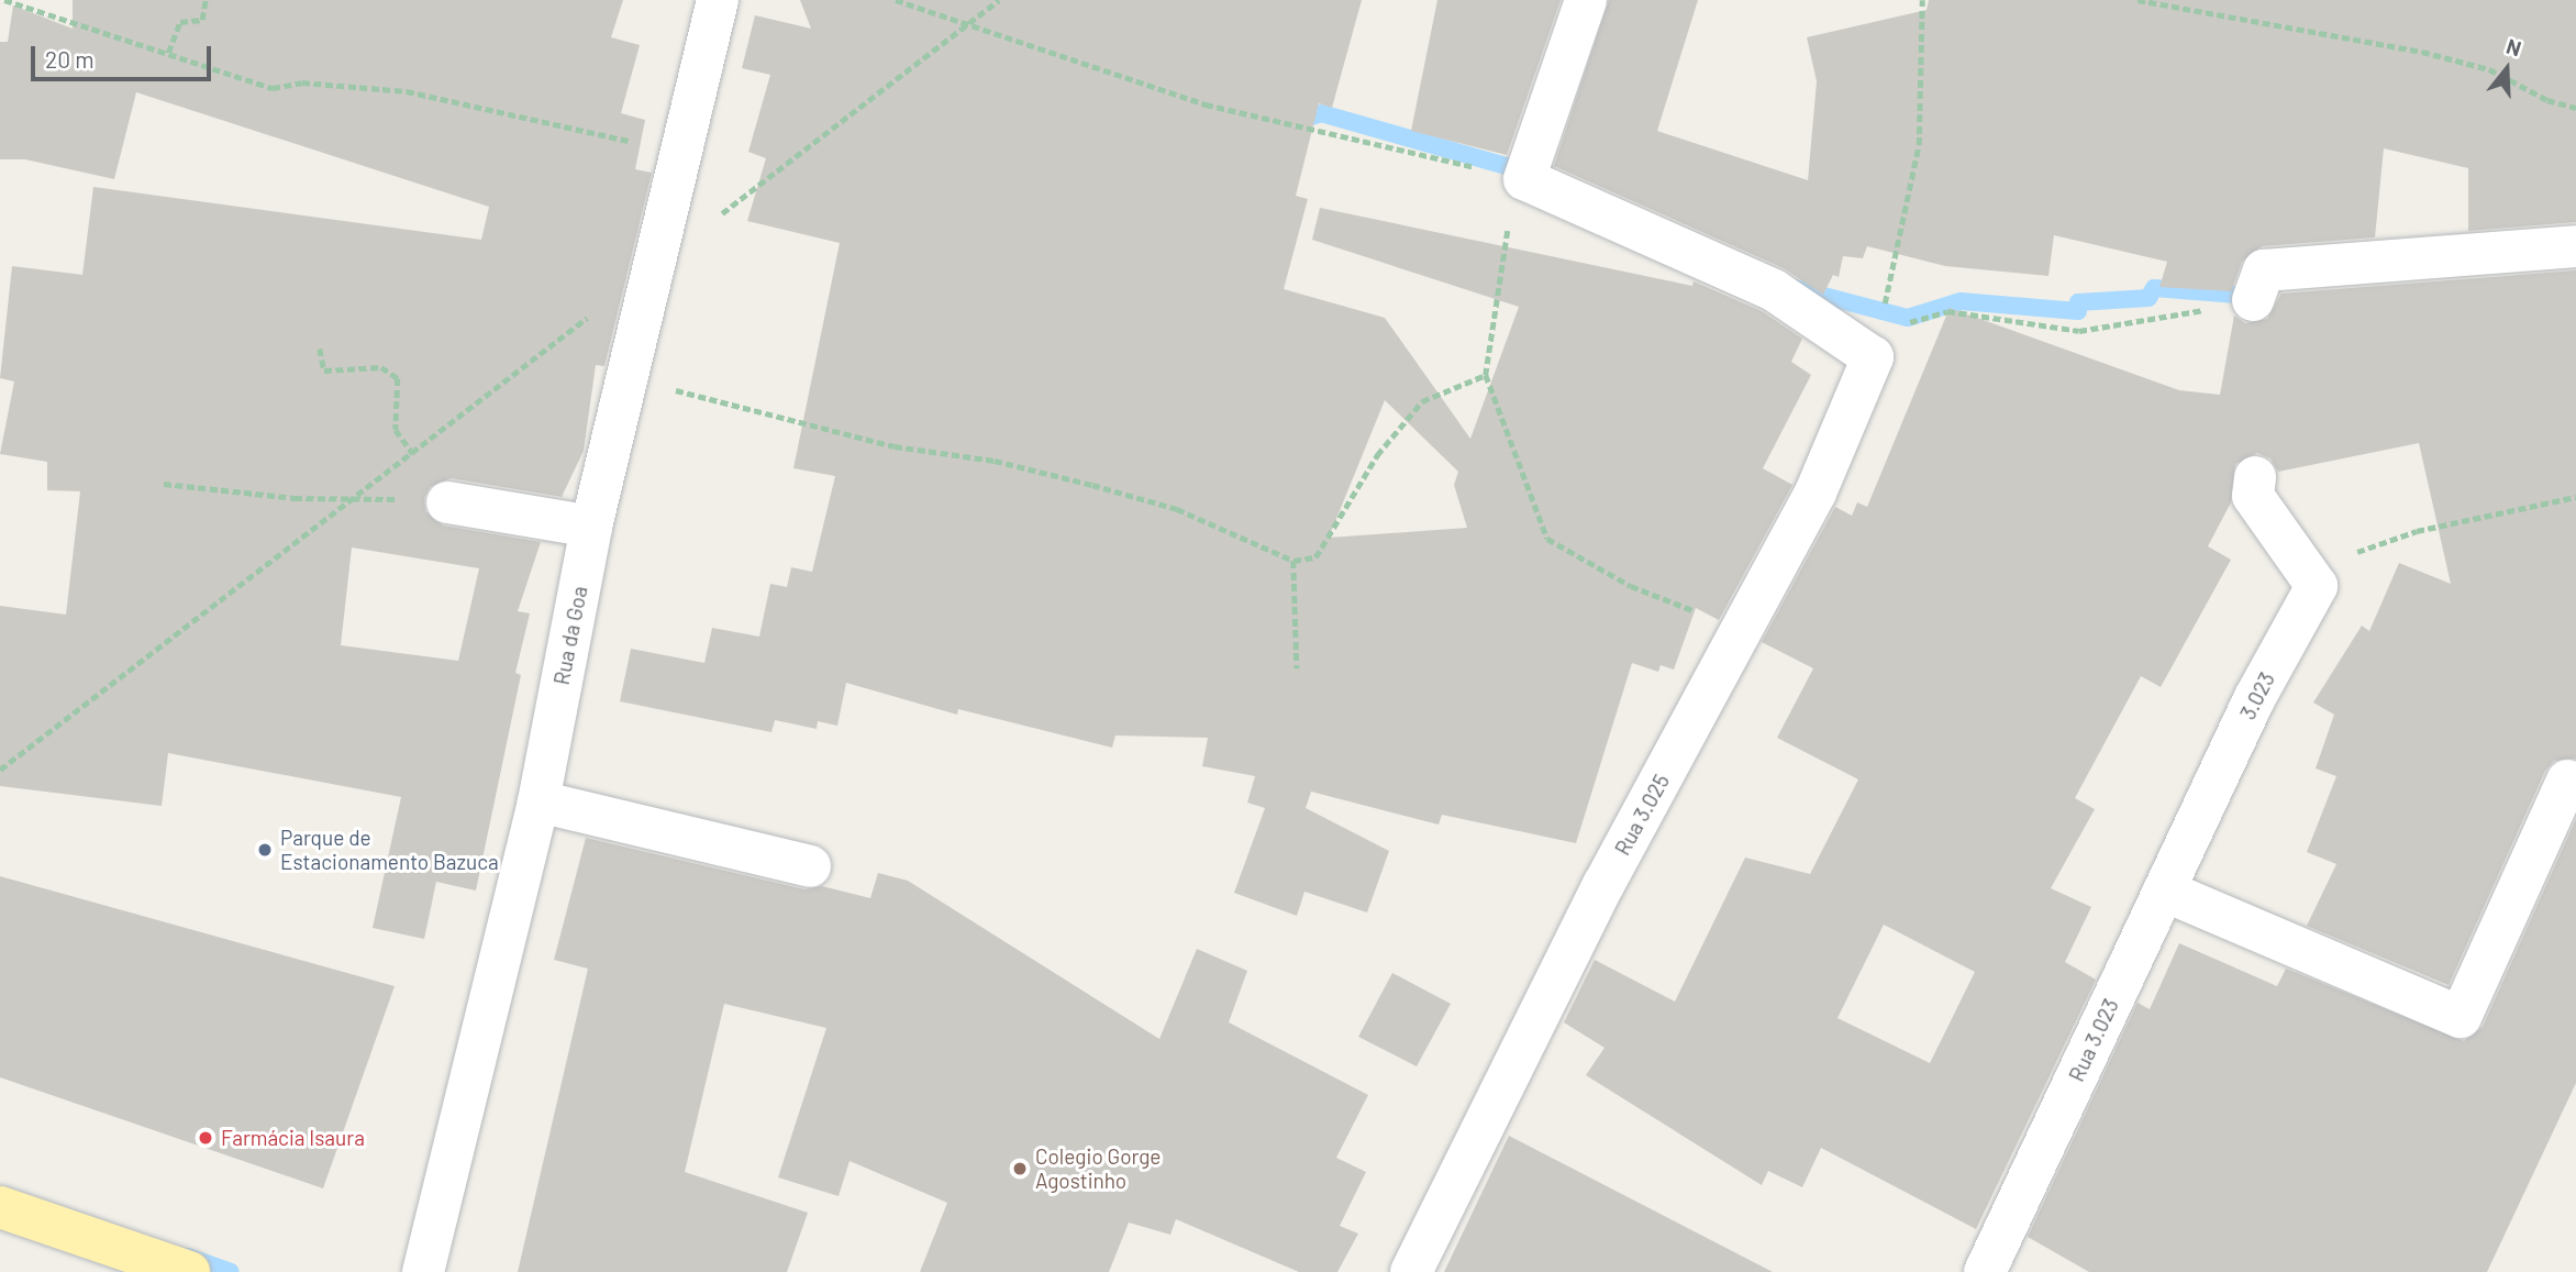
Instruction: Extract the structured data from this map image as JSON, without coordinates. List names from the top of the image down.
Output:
{
  "streets": {
    "street": [
      "Rua da Goa",
      "3.023",
      "Rua 3.025",
      "Rua 3.023"
    ]
  },
  "crossings": [
    ["3.023", "Rua 3.023"]
  ],
  "places": ["Parque de Estacionamento Bazuca", "Farmácia Isaura", "Colegio Gorge Agostinho"],
  "scale_bar": "20 m",
  "north": "top"
}
